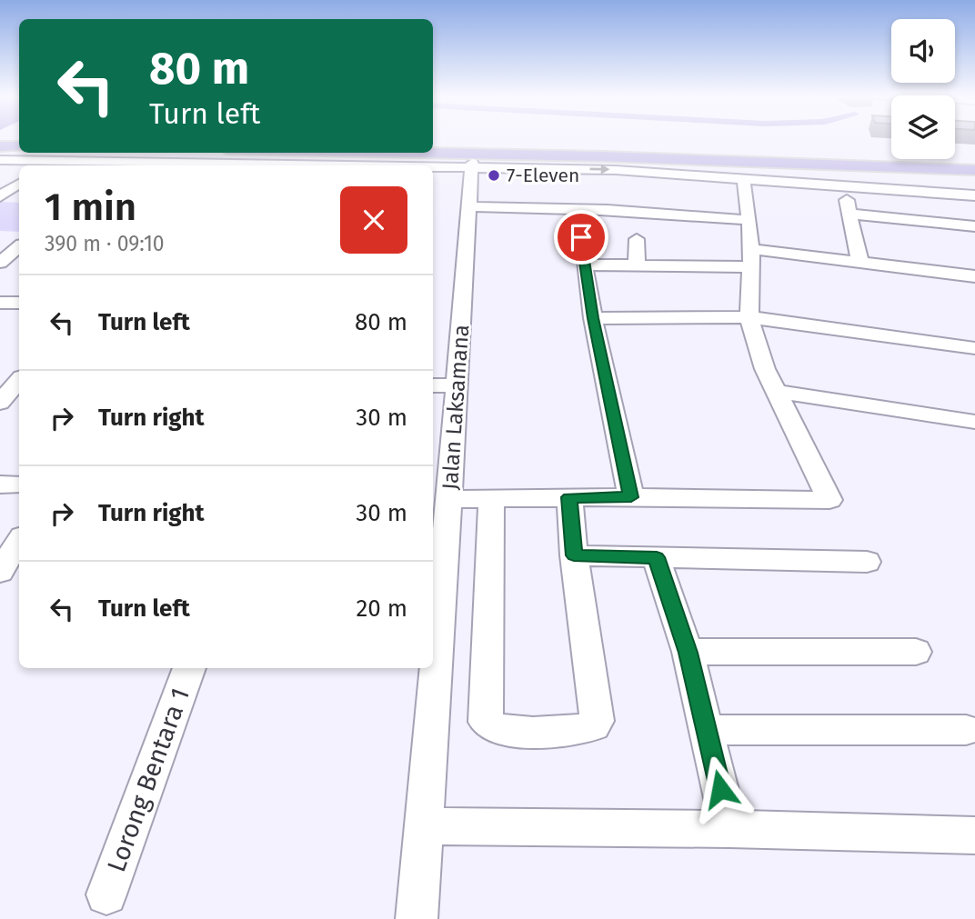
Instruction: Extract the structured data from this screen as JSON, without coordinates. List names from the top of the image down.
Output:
{
  "streets": {
    "street": ["Jalan Laksamana", "Lorong Bentara 1"]
  },
  "places": ["7-Eleven"],
  "page": {
    "turn": ["80 m", "Turn left"],
    "heading": ["1 min", "390 m · 09:10"],
    "list": [
      {
        "name": "Turn left",
        "value": "80 m"
      },
      {
        "name": "Turn right",
        "value": "30 m"
      },
      {
        "name": "Turn right",
        "value": "30 m"
      },
      {
        "name": "Turn left",
        "value": "20 m"
      }
    ]
  }
}
